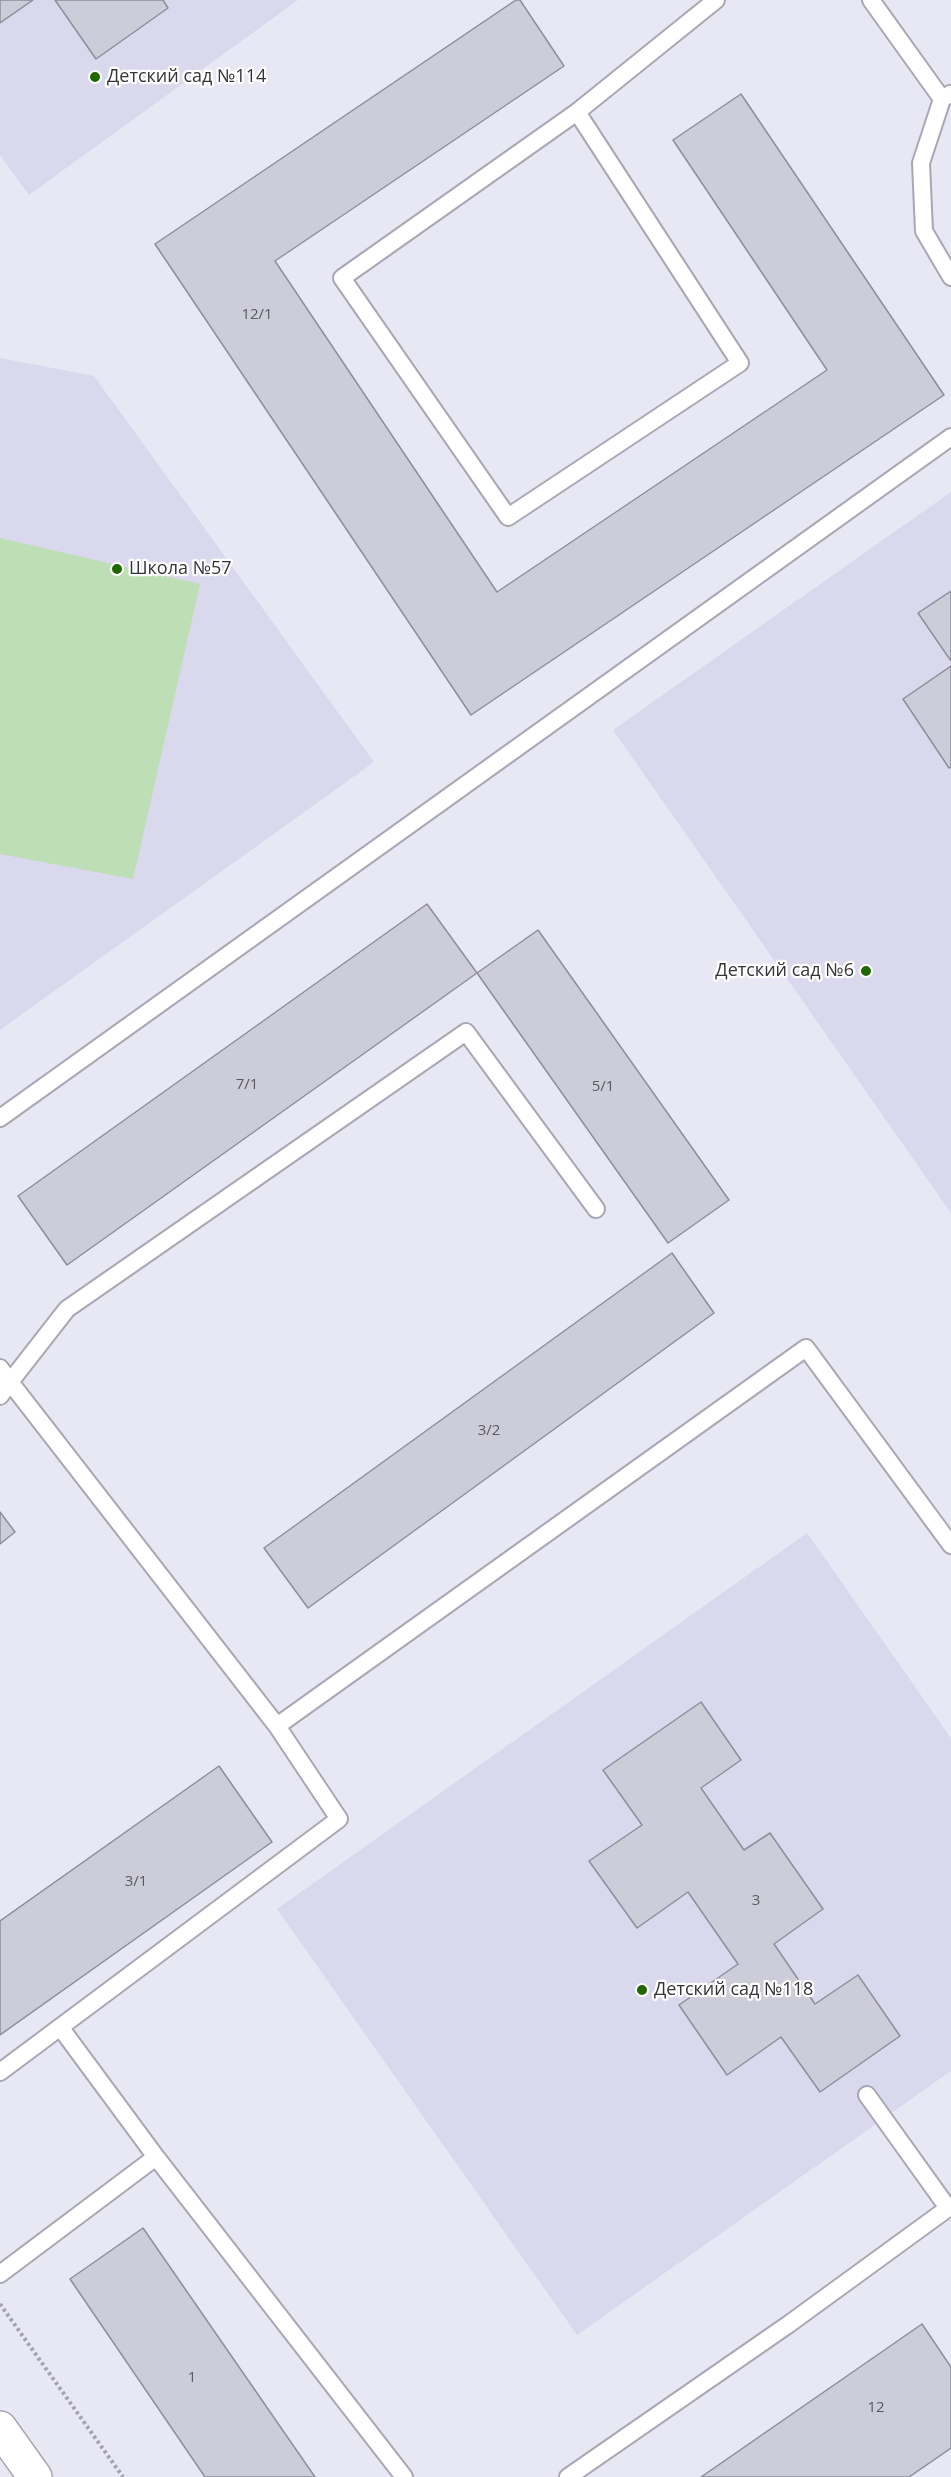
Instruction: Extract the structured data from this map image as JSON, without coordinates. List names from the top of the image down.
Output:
{
  "places": [
    "Детский сад №114",
    "Школа №57",
    "Детский сад №6",
    "Детский сад №118"
  ],
  "house_numbers": [
    "12/1",
    "7/1",
    "5/1",
    "3/2",
    "3/1",
    "3",
    "1",
    "12"
  ]
}
